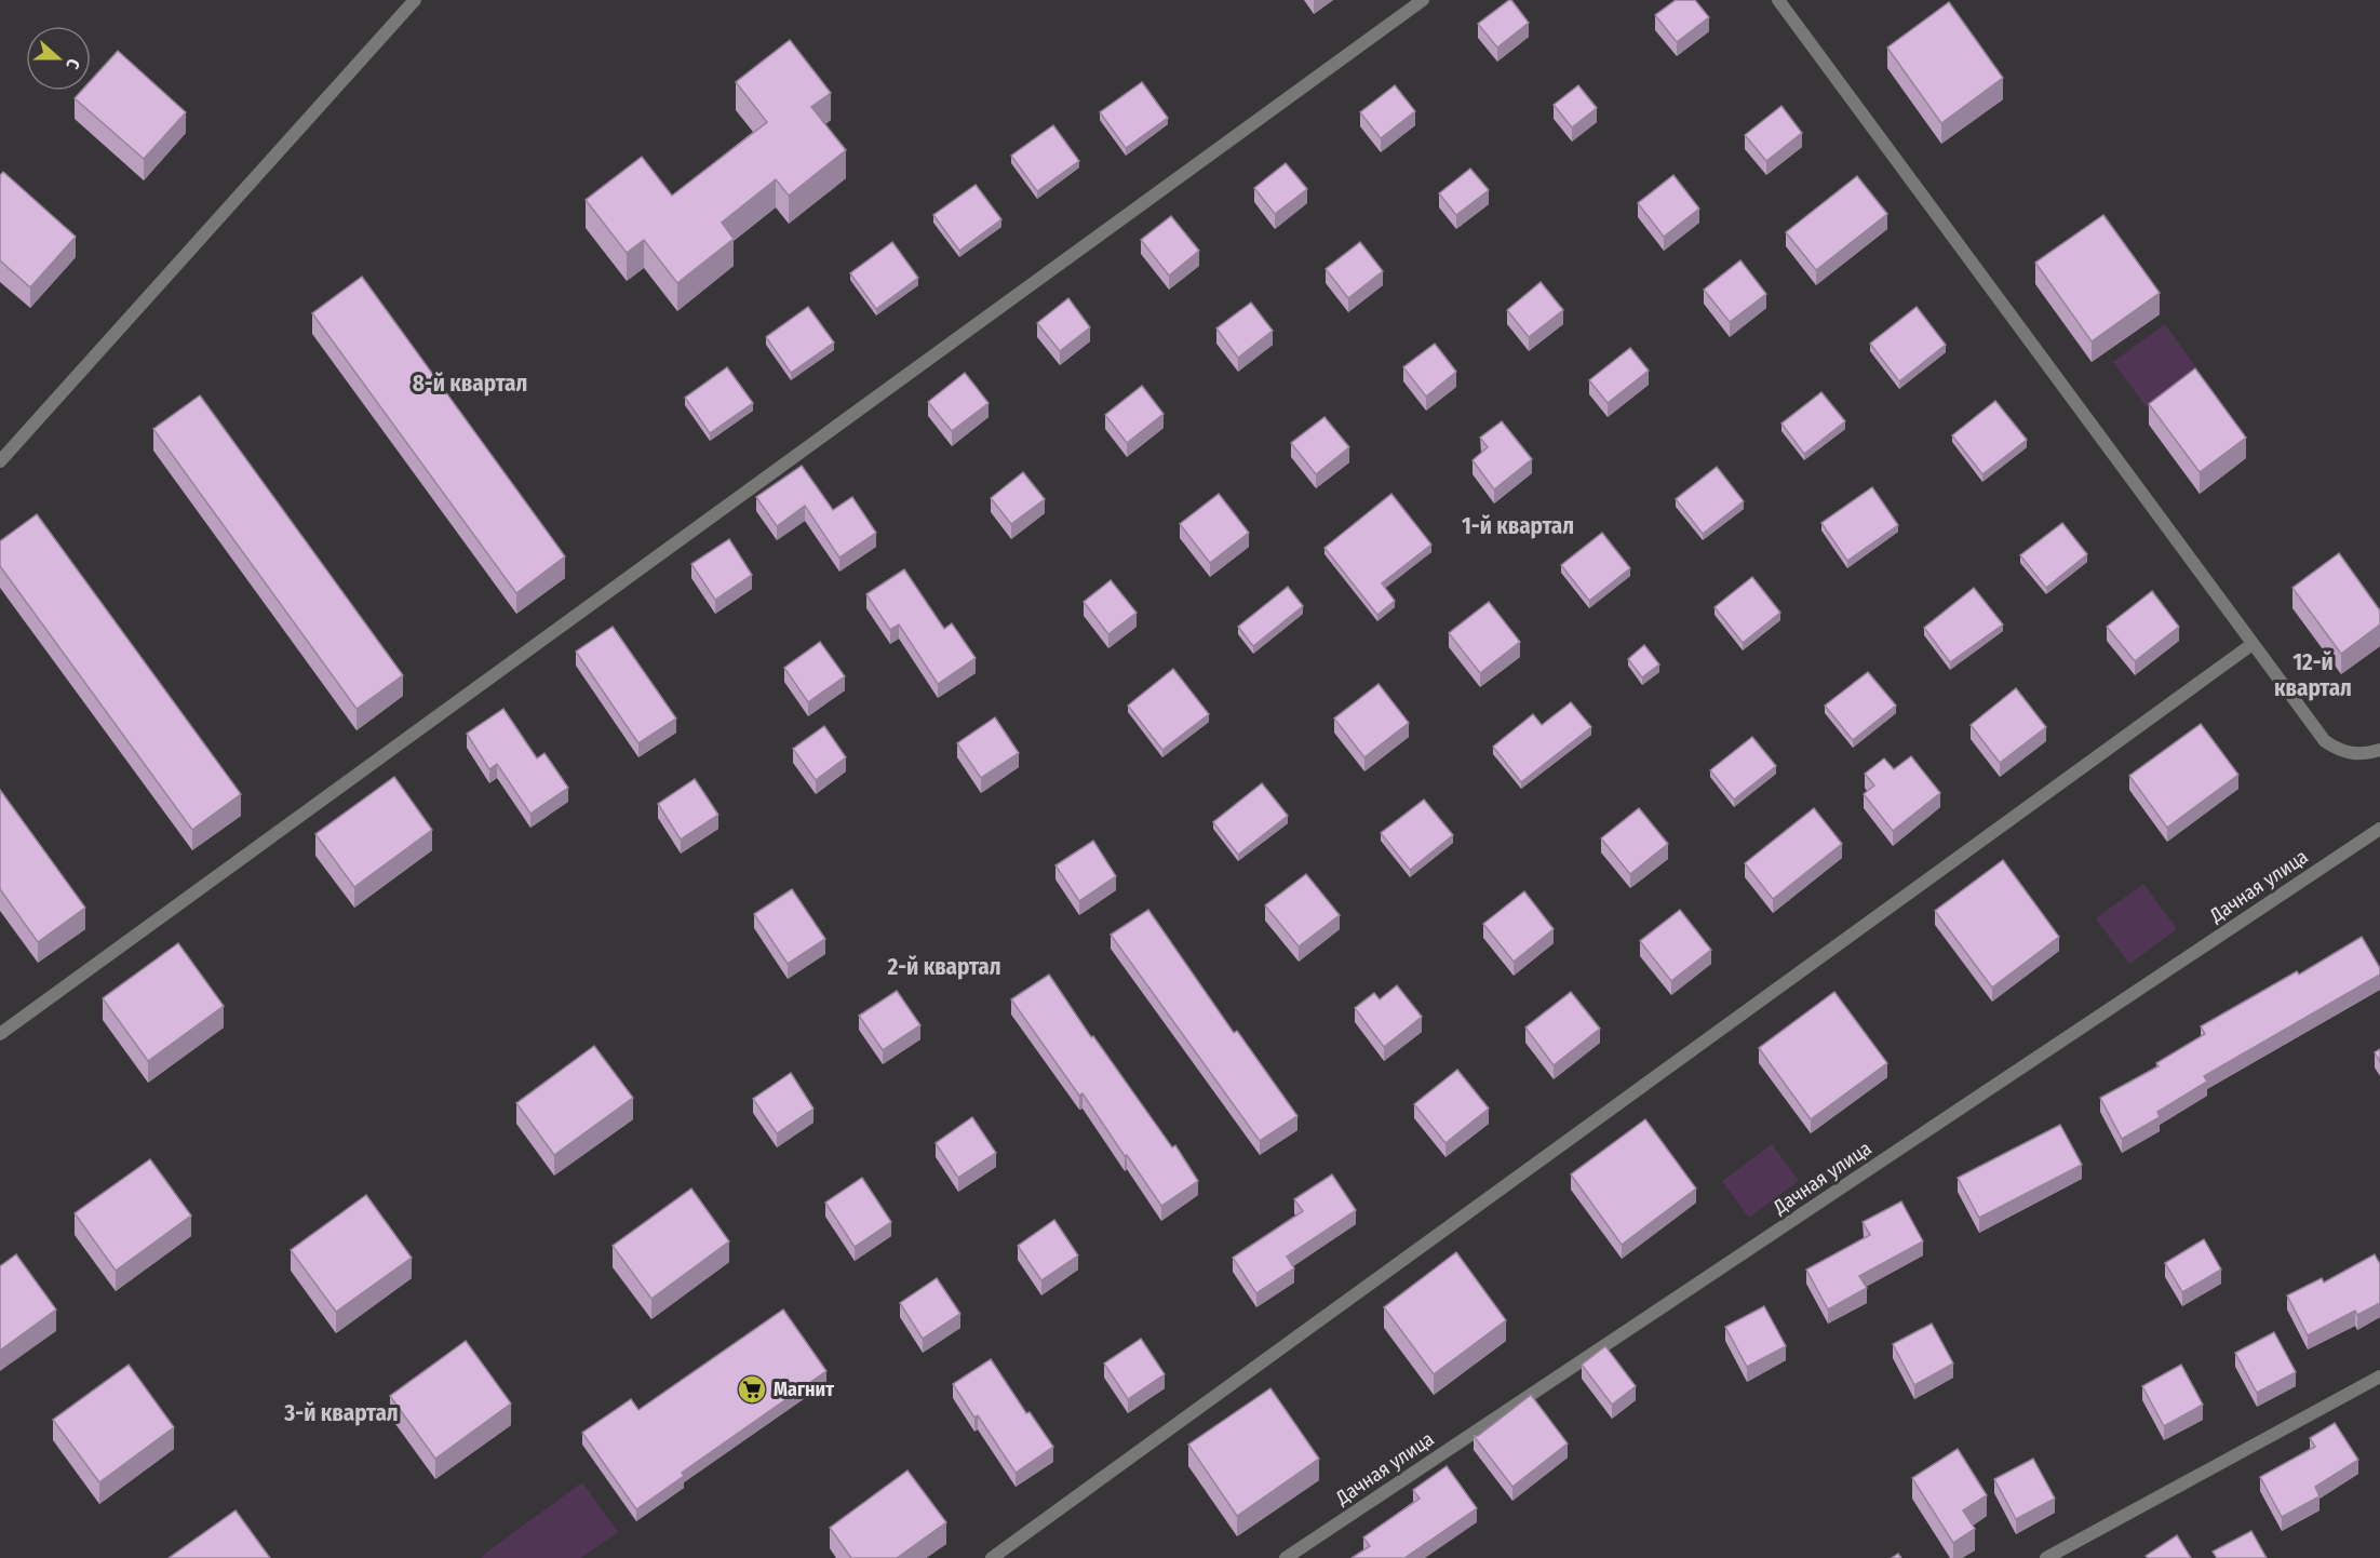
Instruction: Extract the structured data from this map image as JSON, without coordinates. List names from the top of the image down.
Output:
{
  "streets": {
    "street": ["Дачная улица"]
  },
  "districts": [
    "8-й квартал",
    "1-й квартал",
    "12-й квартал",
    "2-й квартал",
    "3-й квартал"
  ],
  "places": {
    "supermarket": ["Магнит"]
  },
  "north": "right"
}
